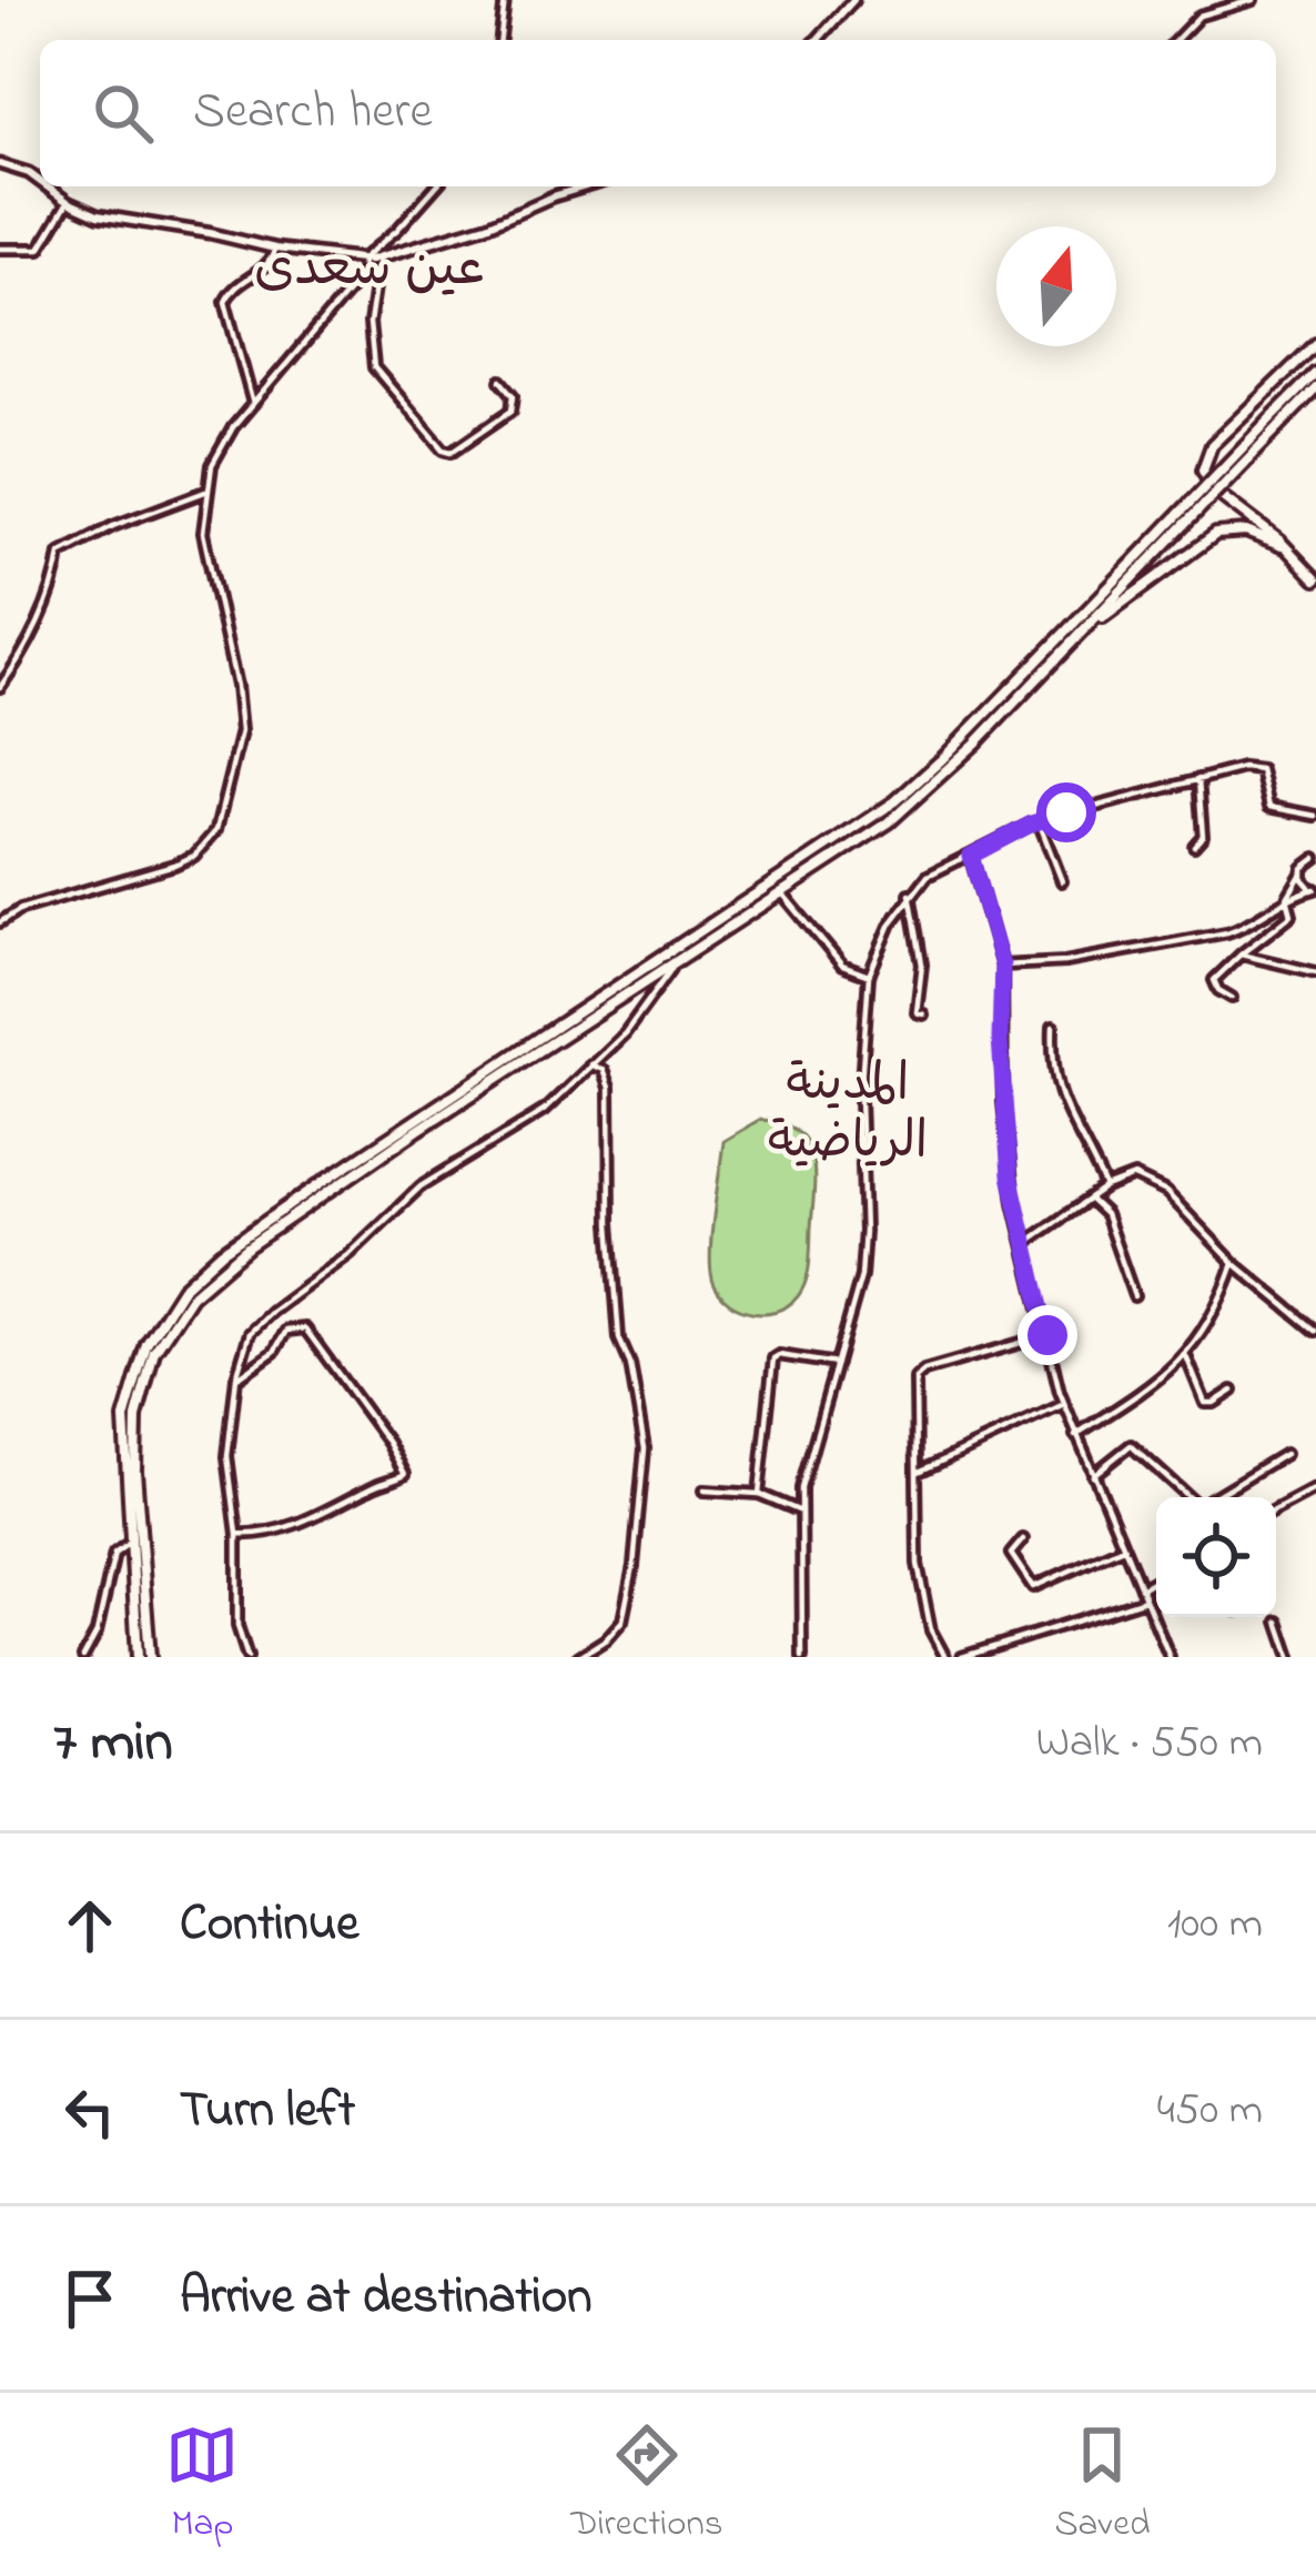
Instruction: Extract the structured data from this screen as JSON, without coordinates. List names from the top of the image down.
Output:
{
  "districts": ["عين سعدى", "المدينة الرياضية"],
  "north": "top",
  "page": {
    "search": "Search here",
    "heading": ["7 min", "Walk · 550 m"],
    "list": [
      ["Continue", "100 m"],
      ["Turn left", "450 m"],
      "Arrive at destination"
    ],
    "nav": ["Map", "Directions", "Saved"]
  }
}
